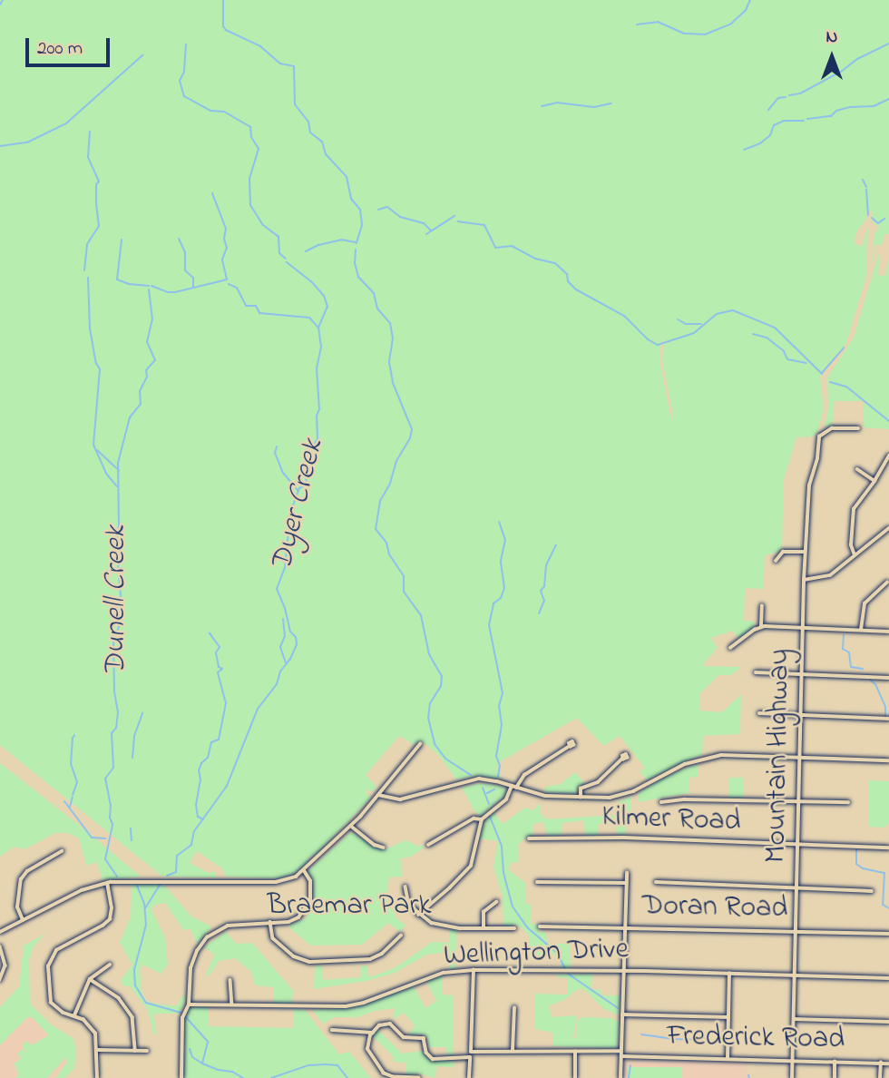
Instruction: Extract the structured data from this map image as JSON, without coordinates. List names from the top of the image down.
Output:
{
  "streets": {
    "street": [
      "Mountain Highway",
      "Kilmer Road",
      "Doran Road",
      "Wellington Drive",
      "Frederick Road"
    ]
  },
  "crossings": [
    ["Mountain Highway", "Kilmer Road"],
    ["Mountain Highway", "Doran Road"],
    ["Mountain Highway", "Wellington Drive"],
    ["Mountain Highway", "Frederick Road"]
  ],
  "water": ["Dyer Creek", "Dunell Creek"],
  "parks": ["Braemar Park"],
  "scale_bar": "200 m",
  "north": "top"
}
